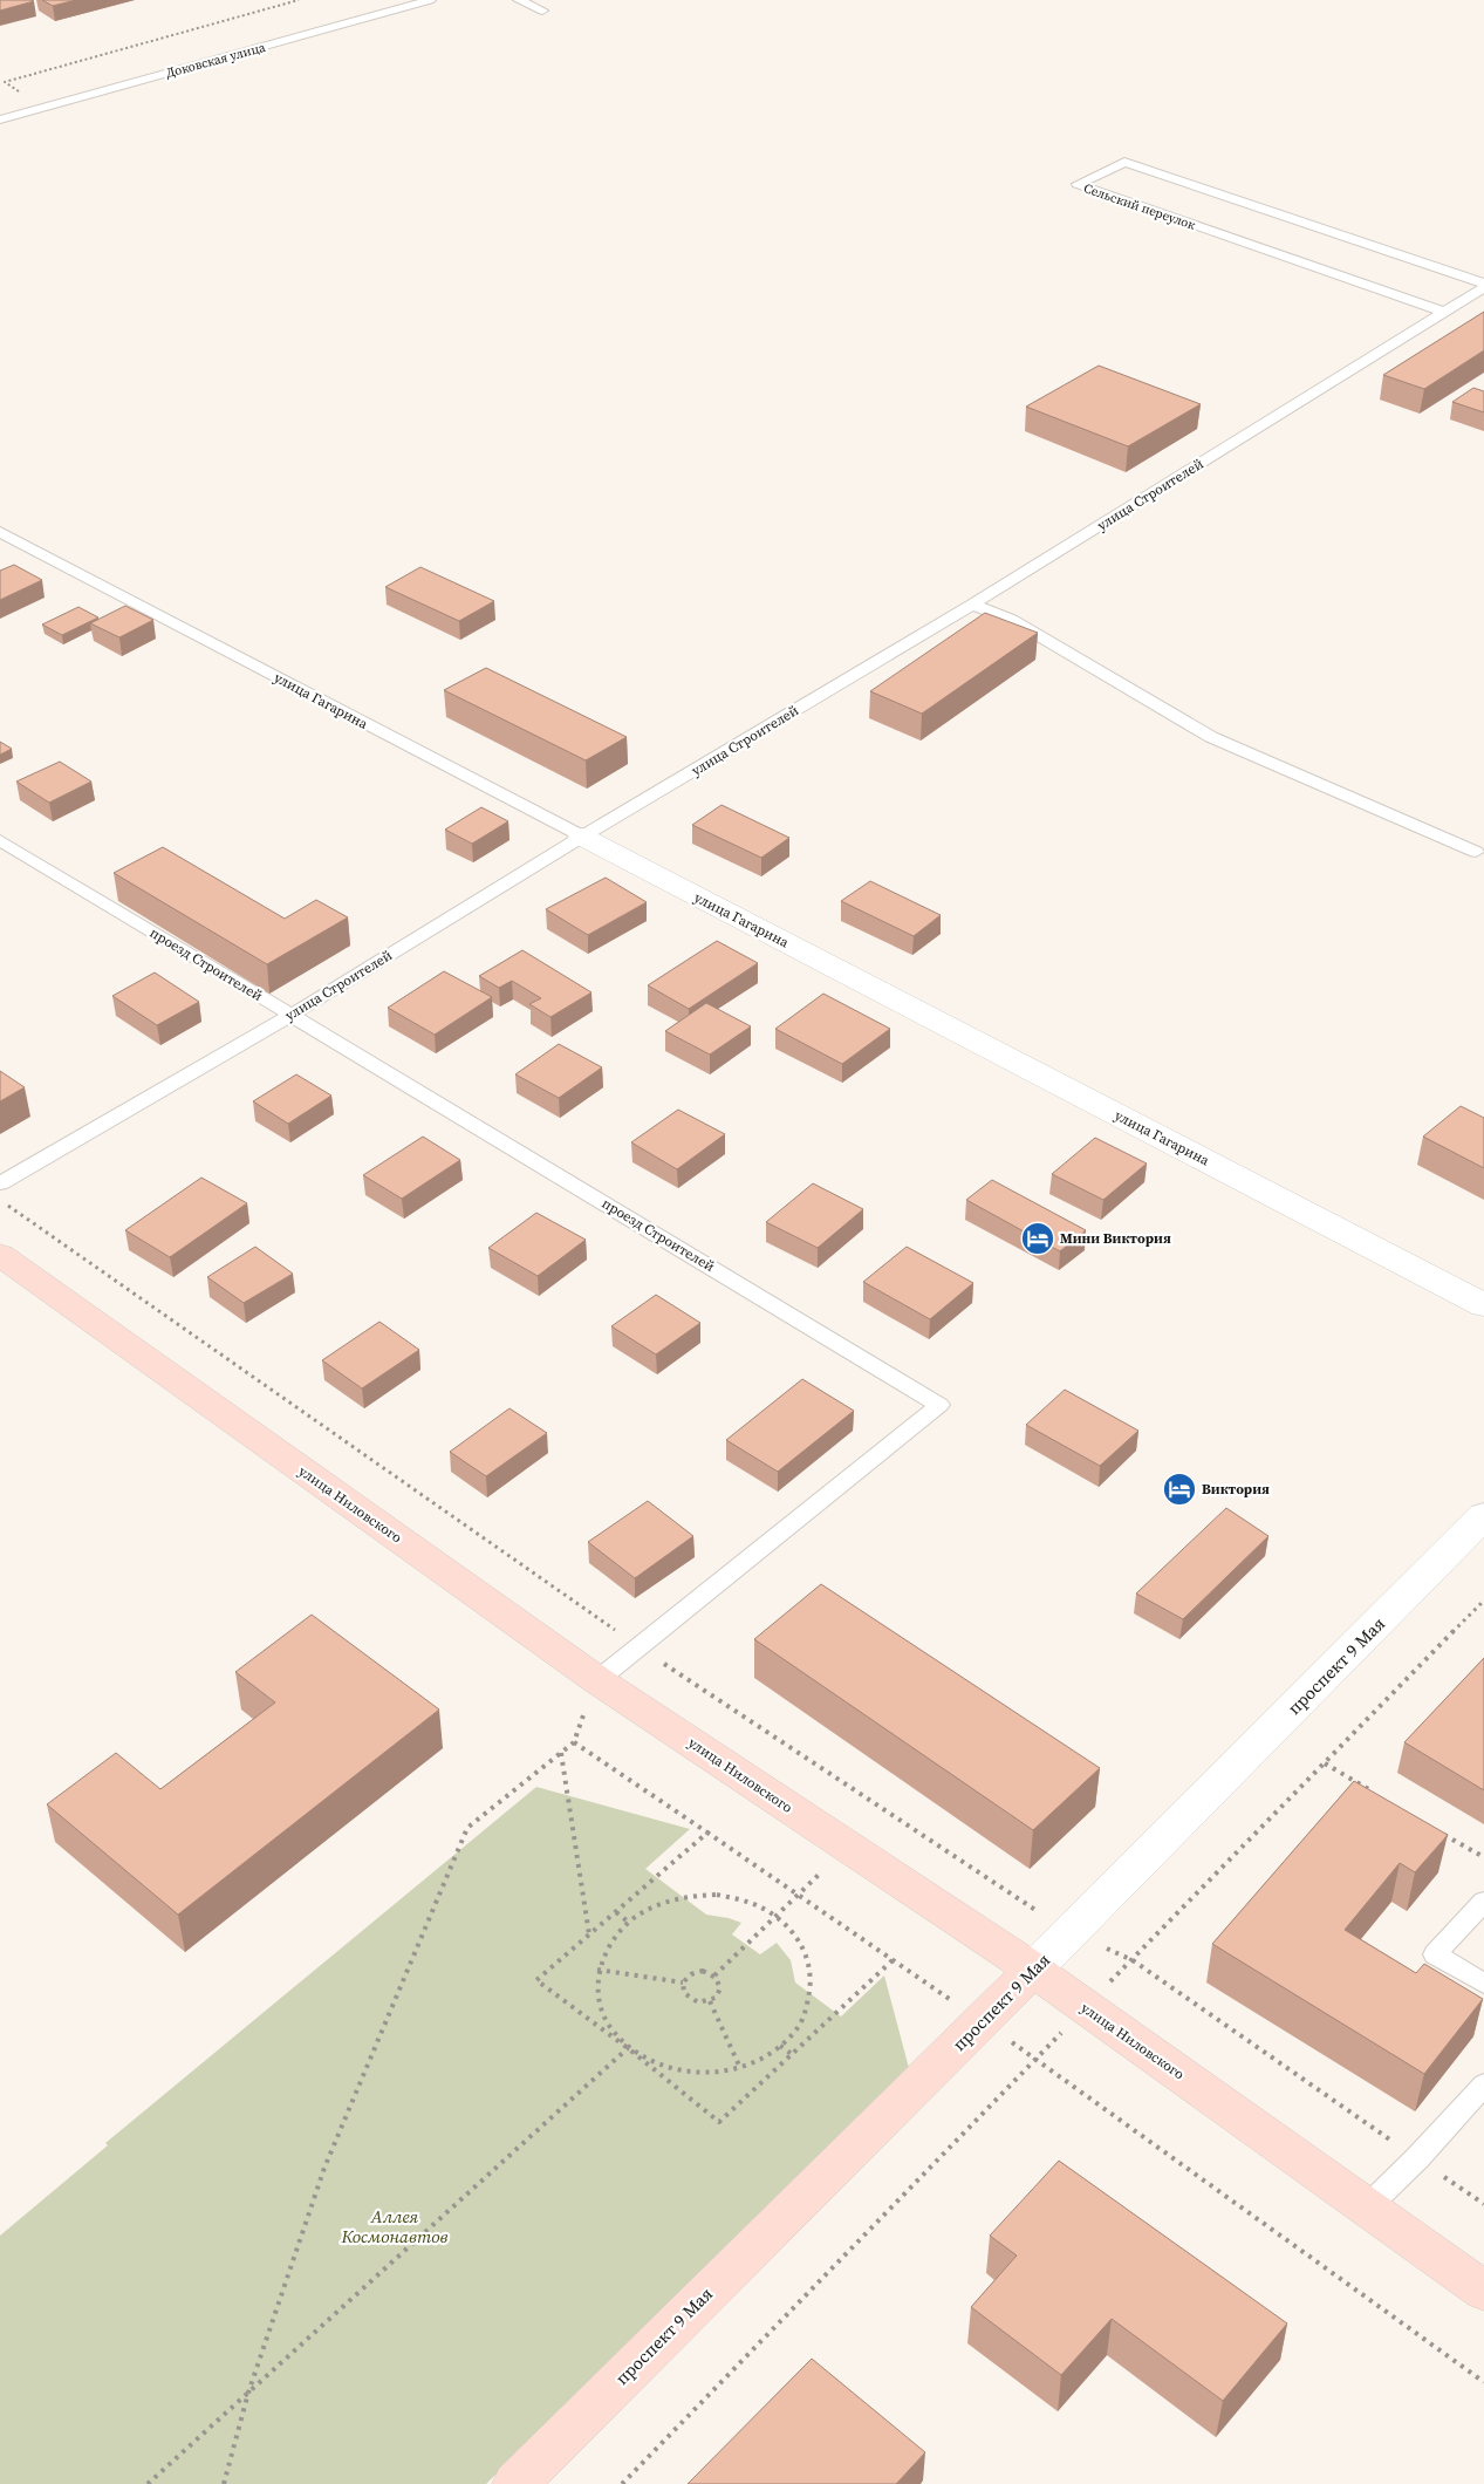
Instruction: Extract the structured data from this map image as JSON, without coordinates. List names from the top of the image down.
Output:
{
  "streets": {
    "street": ["улица Гагарина", "улица Ниловского", "проспект 9 Мая"],
    "lane": [
      "Доковская улица",
      "Сельский переулок",
      "улица Строителей",
      "проезд Строителей"
    ]
  },
  "crossings": [
    ["Сельский переулок", "улица Строителей"],
    ["улица Строителей", "улица Гагарина"],
    ["улица Строителей", "проезд Строителей"],
    ["проезд Строителей", "улица Ниловского"],
    ["улица Ниловского", "проспект 9 Мая"]
  ],
  "parks": ["Аллея Космонавтов"],
  "places": {
    "hotel": ["Мини Виктория", "Виктория"]
  }
}
